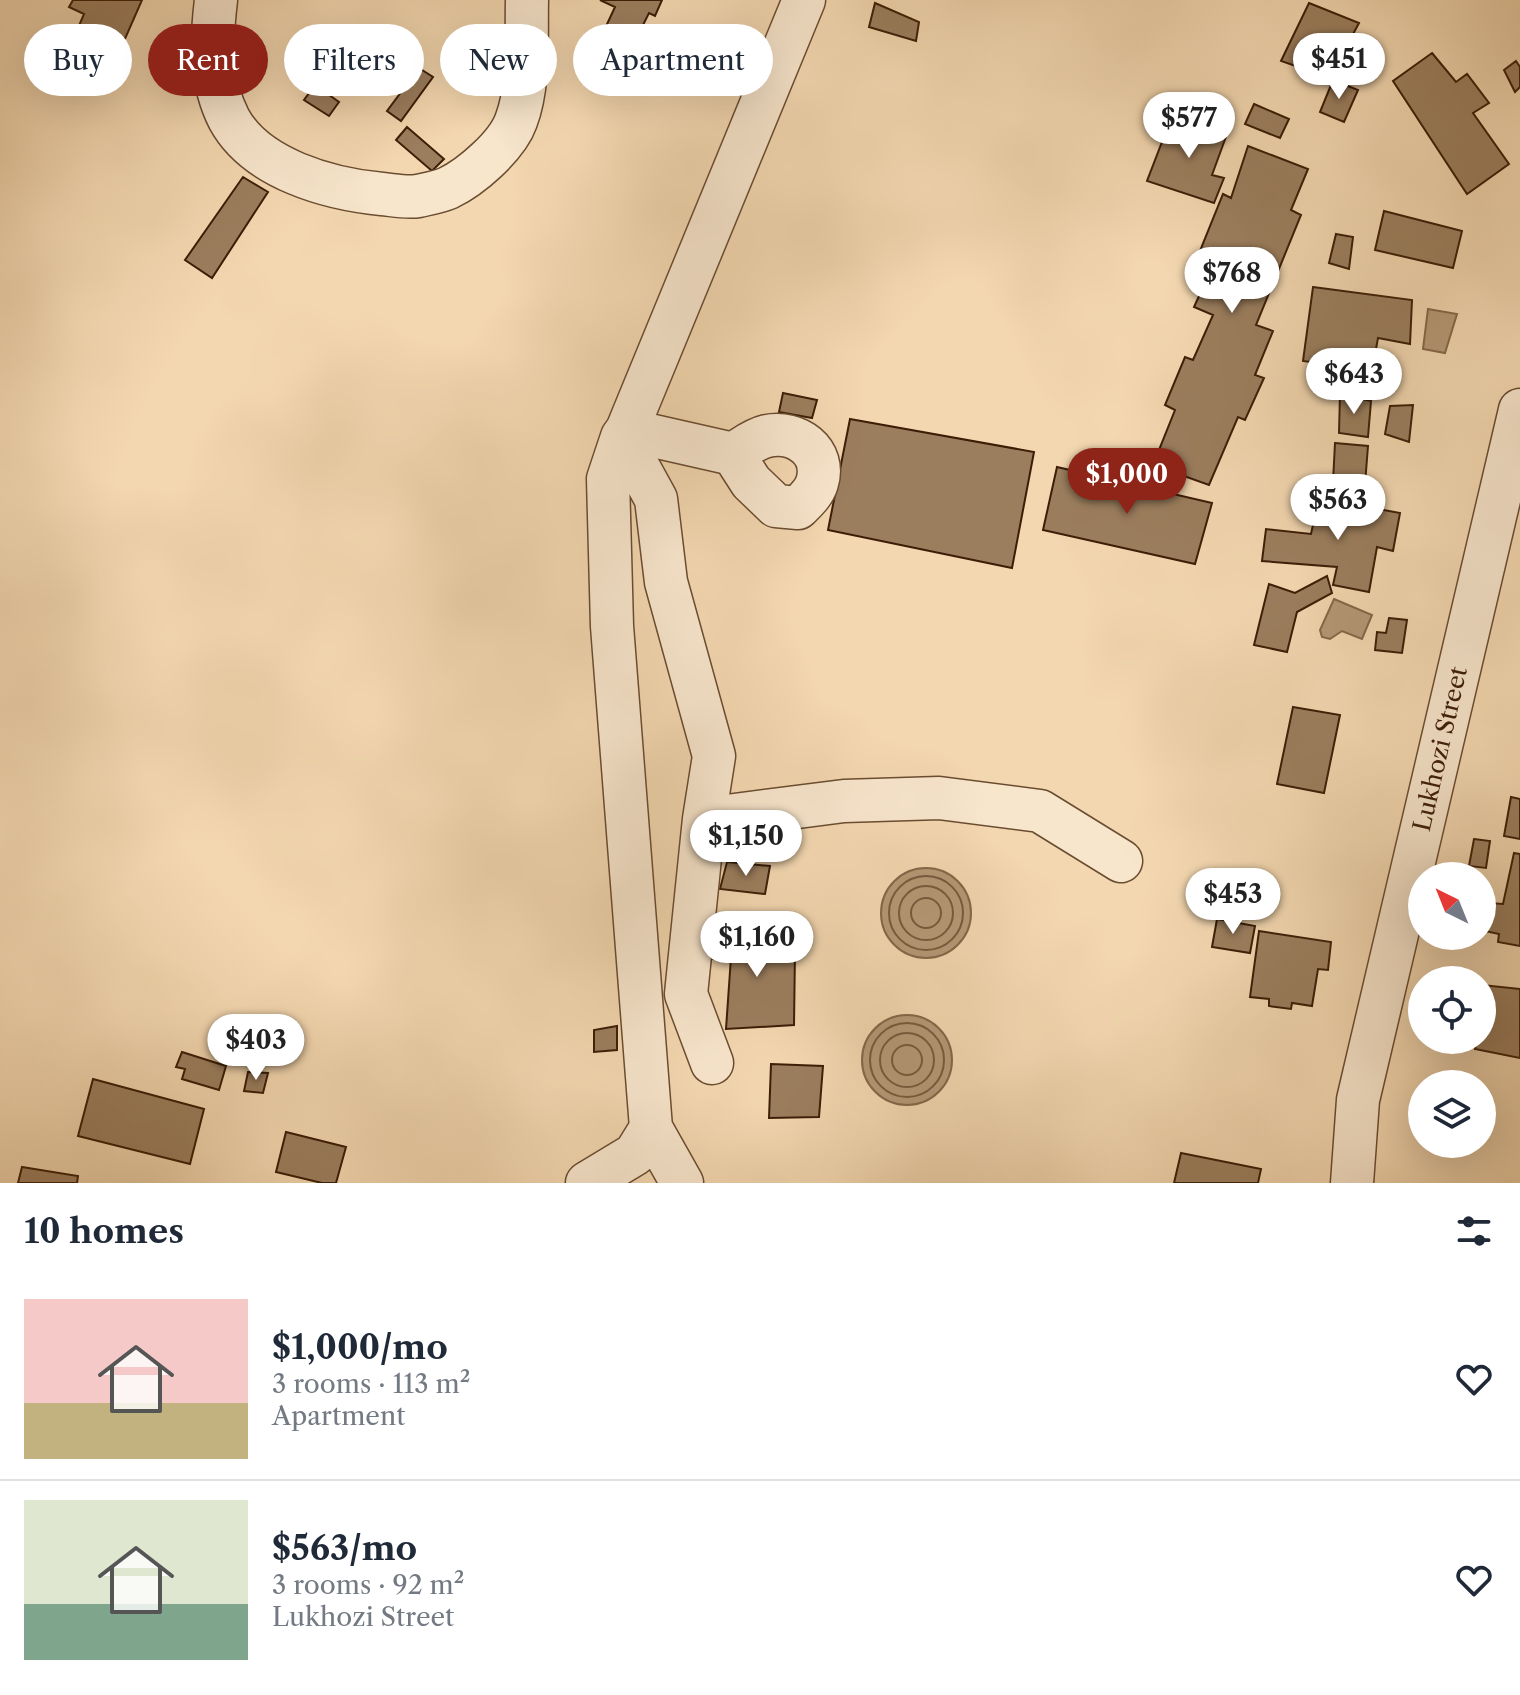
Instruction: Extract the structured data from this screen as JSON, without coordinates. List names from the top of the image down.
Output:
{
  "streets": {
    "street": ["Lukhozi Street"]
  },
  "north": "top left",
  "page": {
    "chip": [
      "Buy",
      "Rent",
      "Filters",
      "New",
      "Apartment"
    ],
    "price": [
      "$451",
      "$577",
      "$768",
      "$643",
      "$1,000",
      "$563",
      "$1,150",
      "$453",
      "$1,160",
      "$403"
    ],
    "heading": "10 homes",
    "list": [
      {
        "name": "$1,000/mo",
        "note": "3 rooms · 113 m² · Apartment"
      },
      {
        "name": "$563/mo",
        "note": "3 rooms · 92 m² · Lukhozi Street"
      }
    ]
  }
}
